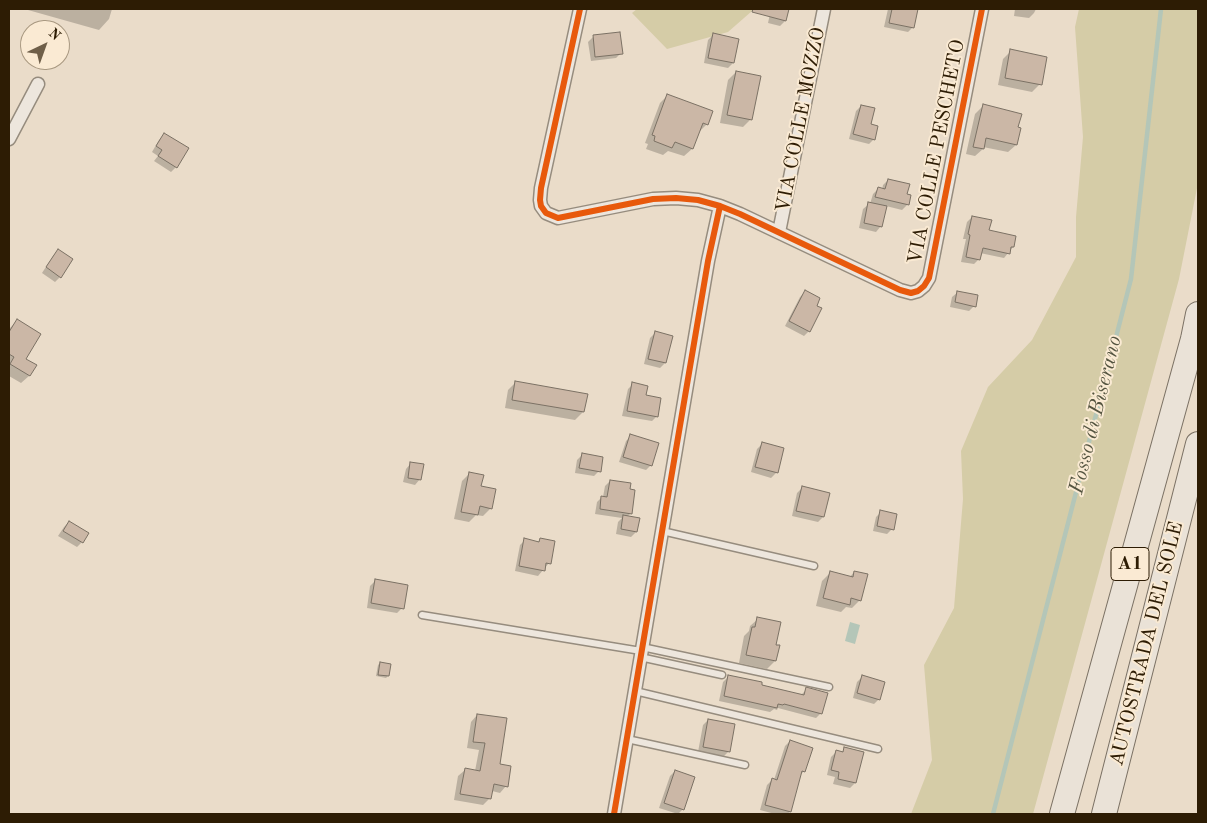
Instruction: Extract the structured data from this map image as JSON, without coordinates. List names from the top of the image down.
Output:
{
  "streets": {
    "highway": ["A1", "AUTOSTRADA DEL SOLE"],
    "street": ["VIA COLLE MOZZO", "VIA COLLE PESCHETO"]
  },
  "crossings": [
    ["VIA COLLE MOZZO", "VIA COLLE PESCHETO"]
  ],
  "water": ["Fosso di Biserano"],
  "north": "top right"
}
